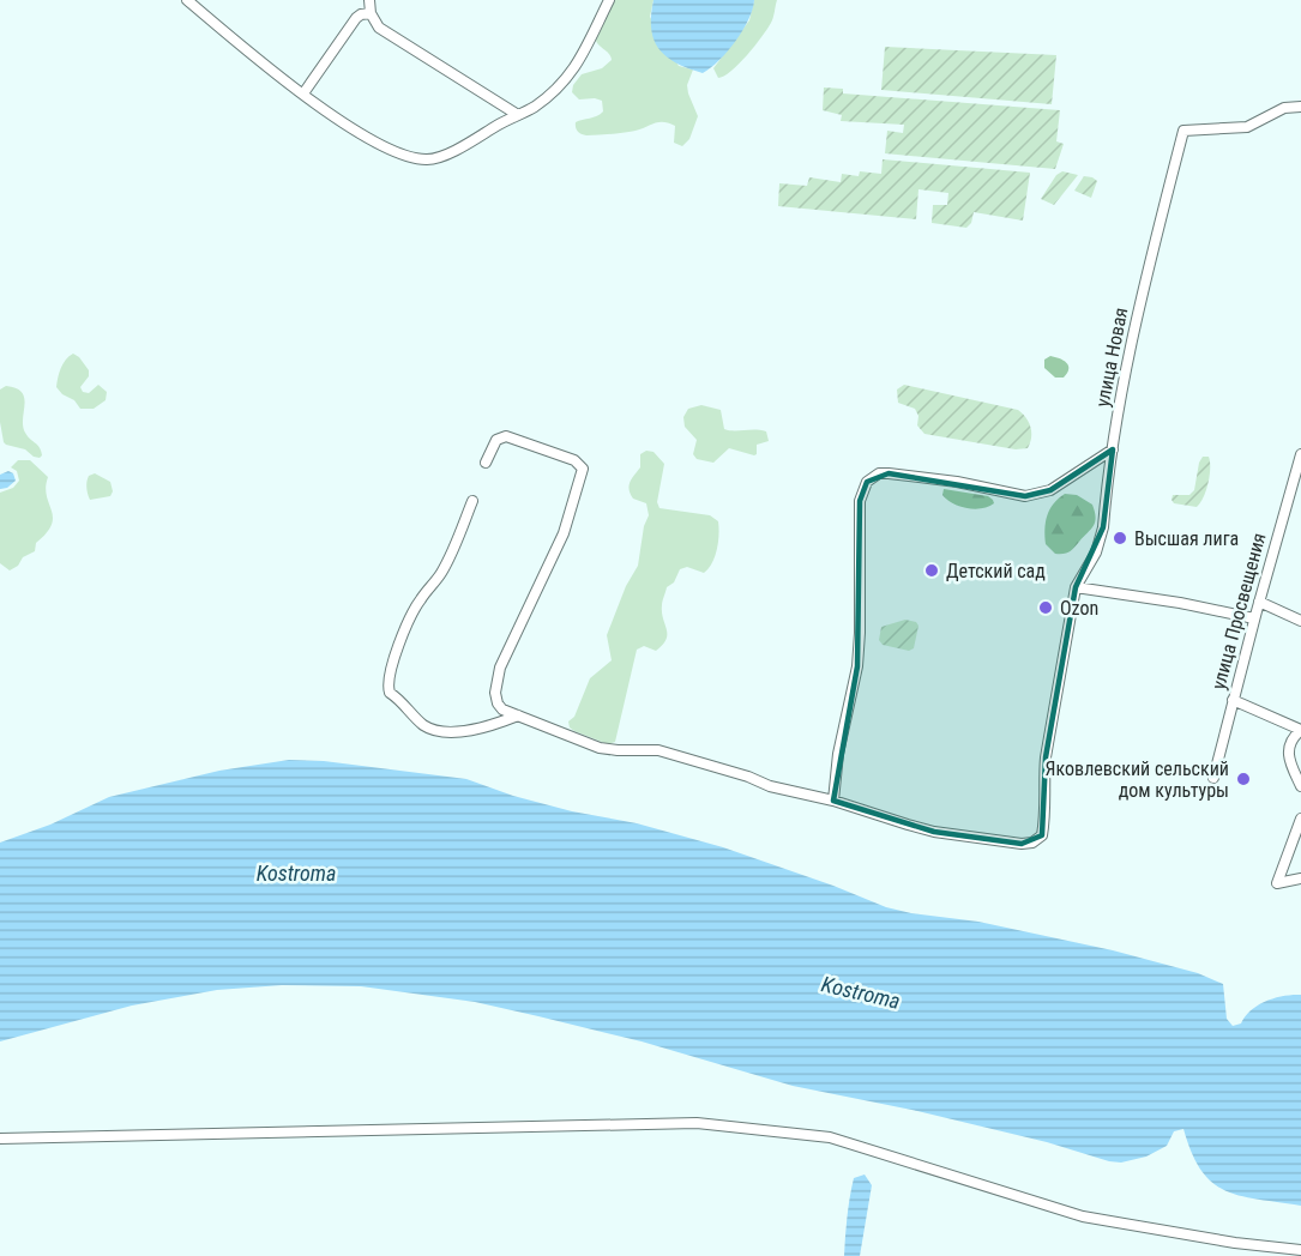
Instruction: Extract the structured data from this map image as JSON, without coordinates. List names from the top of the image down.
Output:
{
  "streets": {
    "street": ["улица Новая", "улица Просвещения"]
  },
  "water": ["Kostroma"],
  "places": [
    "Высшая лига",
    "Детский сад",
    "Ozon",
    "Яковлевский сельский дом культуры"
  ]
}
